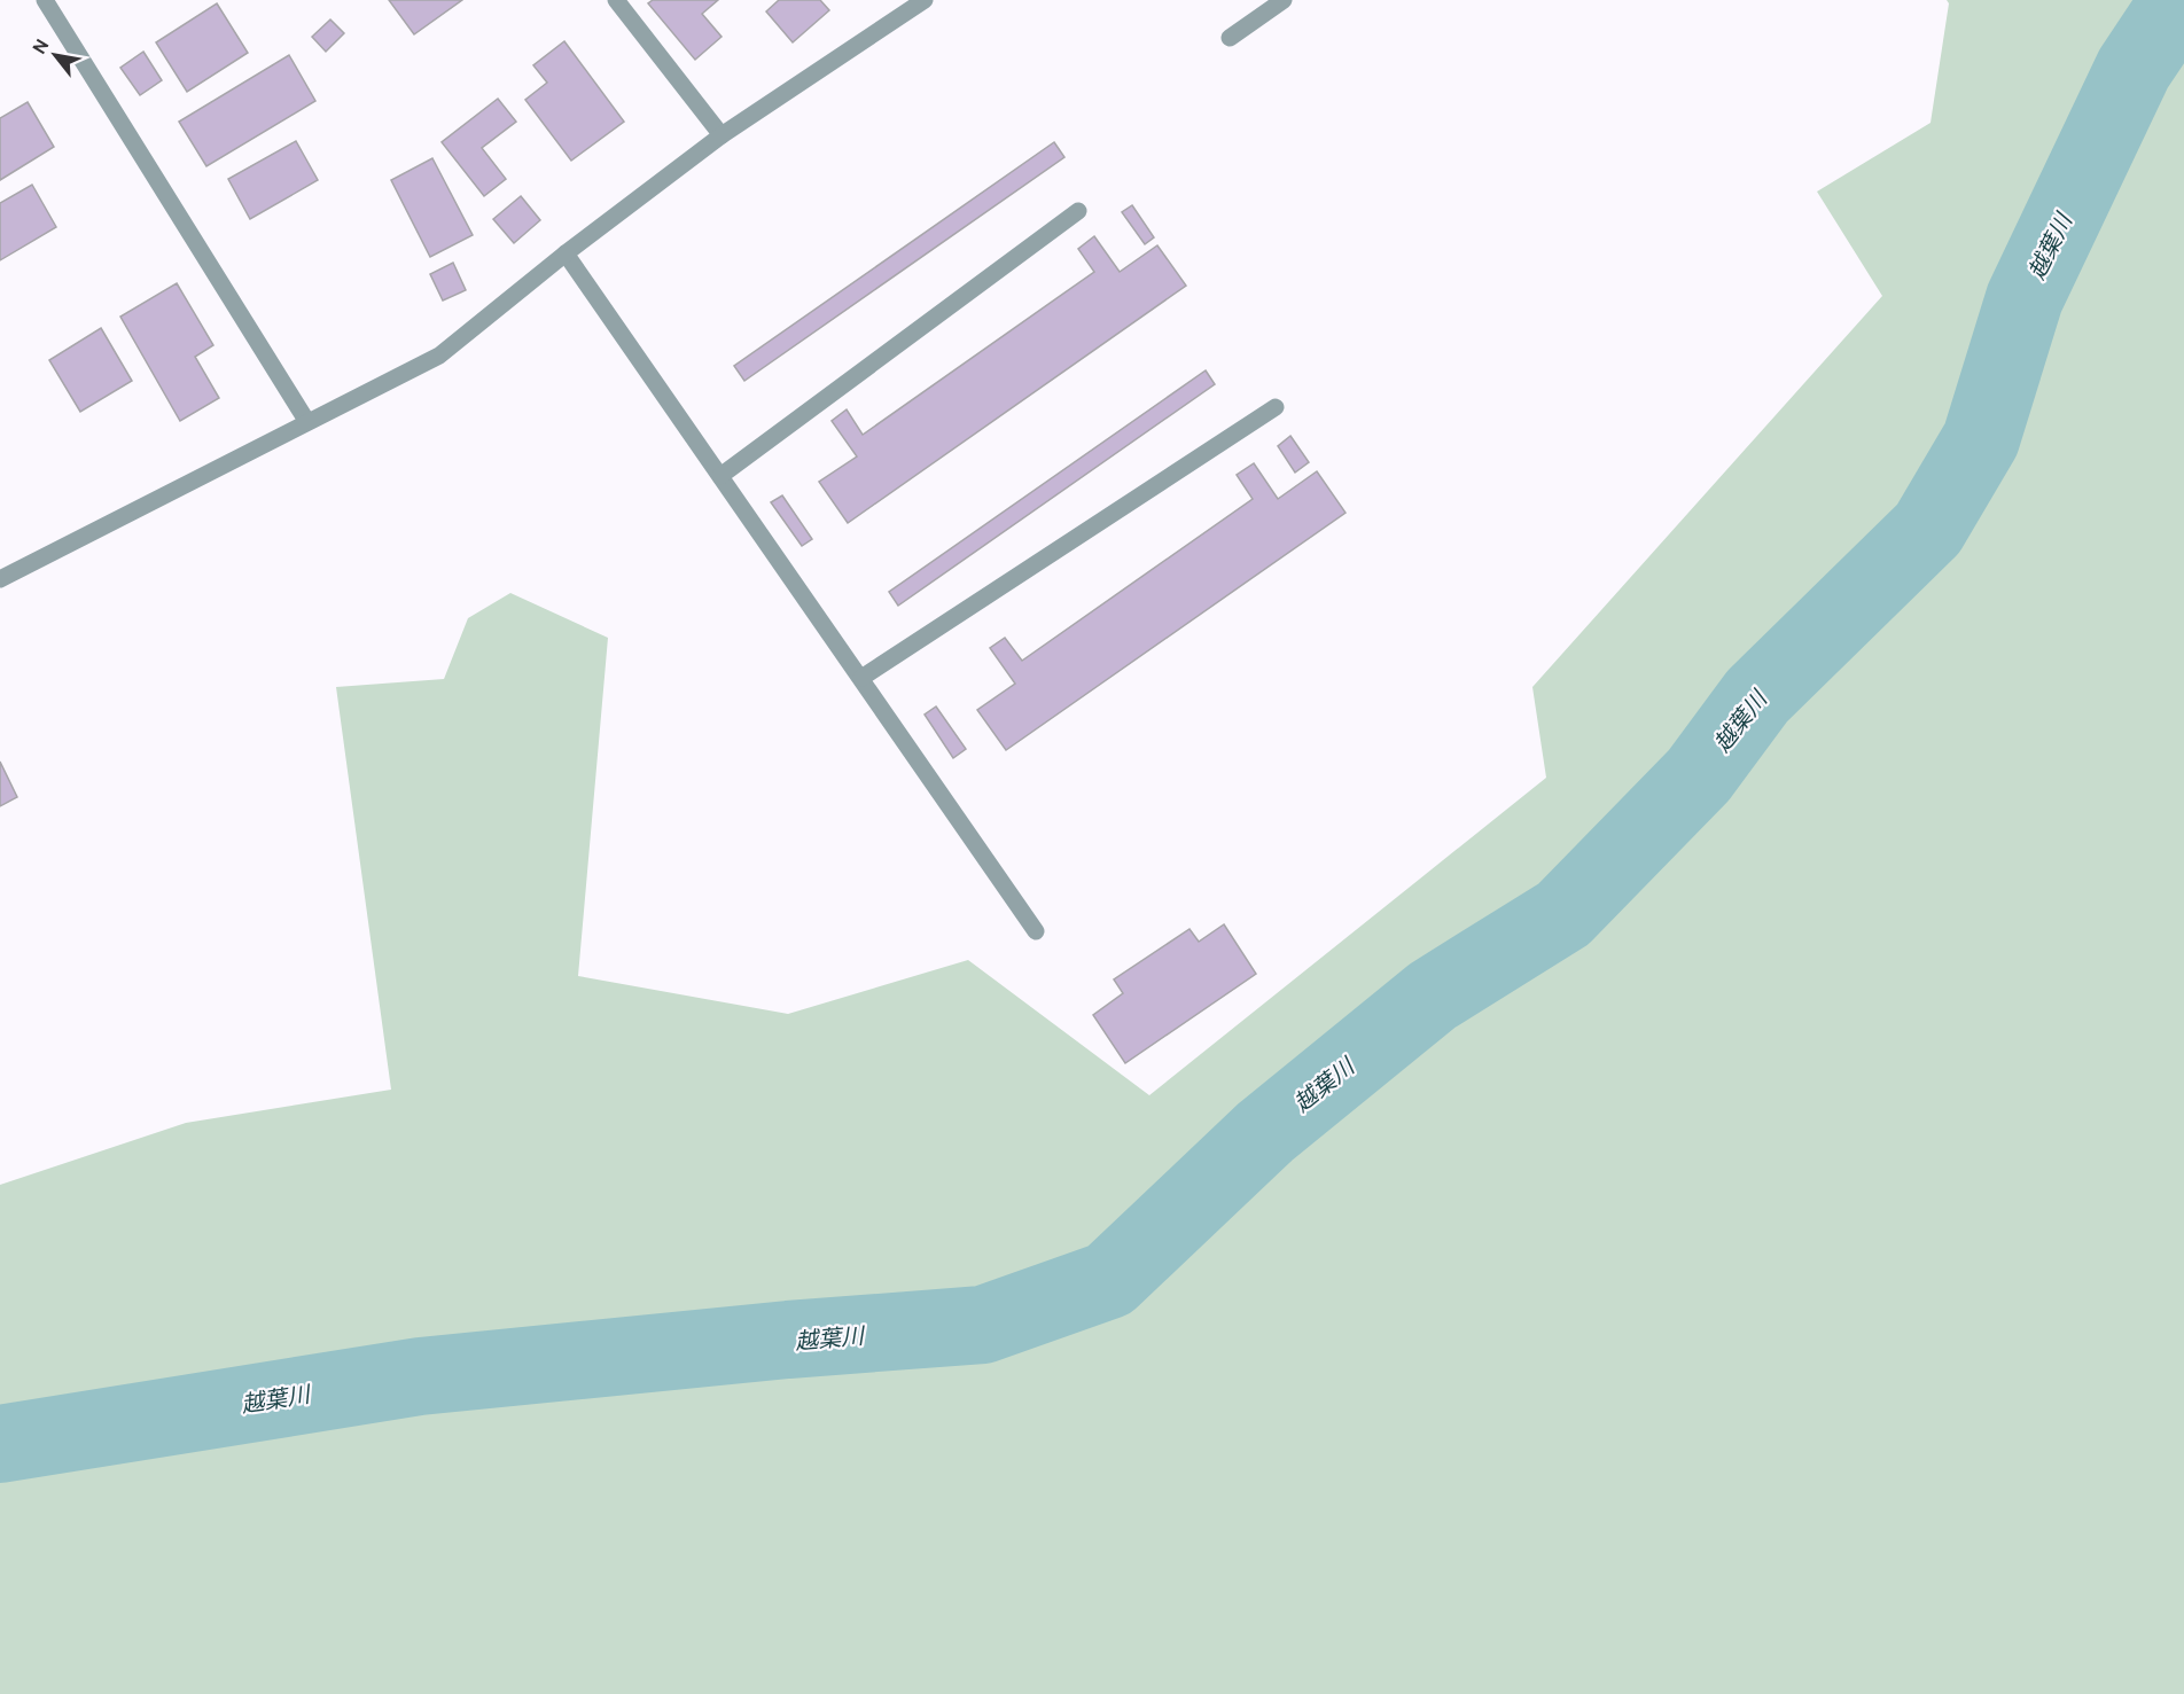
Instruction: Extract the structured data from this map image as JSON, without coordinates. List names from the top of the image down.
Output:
{
  "water": ["越葉川"],
  "north": "top left"
}
